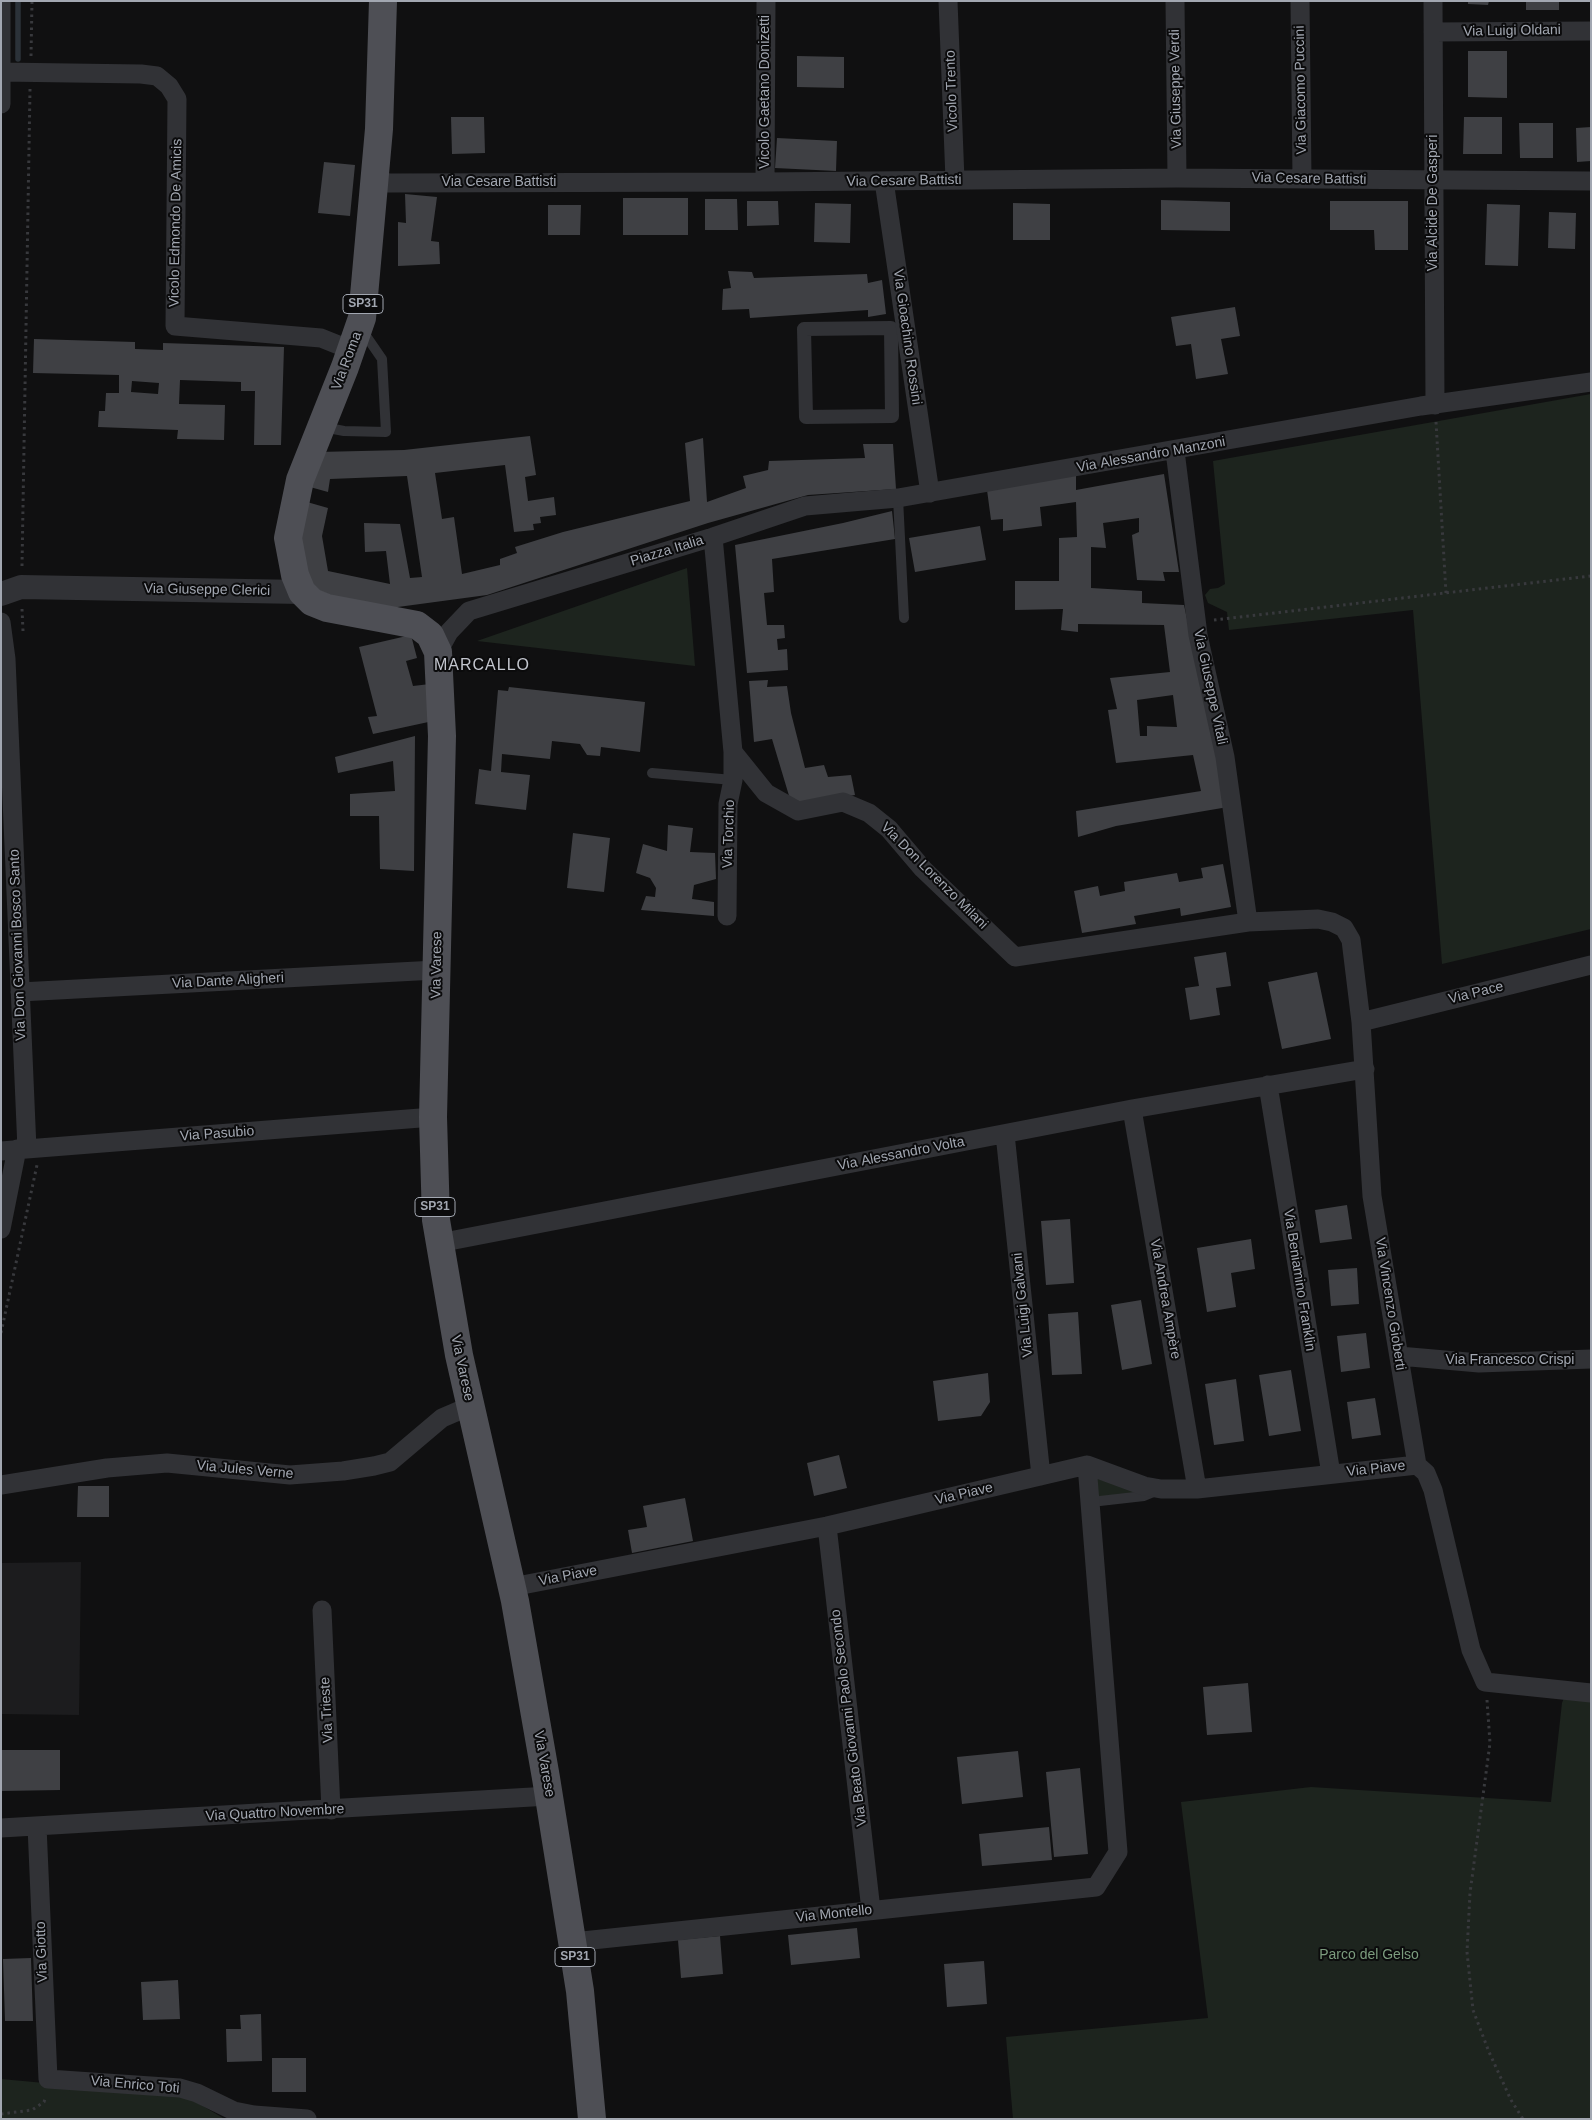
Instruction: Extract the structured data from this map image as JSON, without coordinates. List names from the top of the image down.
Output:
{
  "streets": {
    "main road": ["SP31", "Via Roma", "Via Varese"],
    "street": [
      "Via Luigi Oldani",
      "Via Giuseppe Verdi",
      "Via Giacomo Puccini",
      "Vicolo Trento",
      "Vicolo Gaetano Donizetti",
      "Via Cesare Battisti",
      "Via Alcide De Gasperi",
      "Vicolo Edmondo De Amicis",
      "Via Gioachino Rossini",
      "Via Alessandro Manzoni",
      "Piazza Italia",
      "Via Giuseppe Clerici",
      "Via Giuseppe Vitali",
      "Via Torchio",
      "Via Don Lorenzo Milani",
      "Via Don Giovanni Bosco Santo",
      "Via Dante Aligheri",
      "Via Pace",
      "Via Pasubio",
      "Via Alessandro Volta",
      "Via Beniamino Franklin",
      "Via Andrea Ampère",
      "Via Vincenzo Gioberti",
      "Via Luigi Galvani",
      "Via Francesco Crispi",
      "Via Piave",
      "Via Jules Verne",
      "Via Trieste",
      "Via Beato Giovanni Paolo Secondo",
      "Via Quattro Novembre",
      "Via Montello",
      "Via Giotto",
      "Via Enrico Toti"
    ]
  },
  "crossings": [
    ["Via Luigi Oldani", "Via Alcide De Gasperi"],
    ["Via Giuseppe Verdi", "Via Cesare Battisti"],
    ["Via Giacomo Puccini", "Via Cesare Battisti"],
    ["Vicolo Trento", "Via Cesare Battisti"],
    ["Vicolo Gaetano Donizetti", "Via Cesare Battisti"],
    ["Via Cesare Battisti", "Via Alcide De Gasperi"],
    ["Via Cesare Battisti", "Via Gioachino Rossini"],
    ["Via Cesare Battisti", "Via Roma"],
    ["Via Alcide De Gasperi", "Via Alessandro Manzoni"],
    ["Vicolo Edmondo De Amicis", "Via Roma"],
    ["Via Gioachino Rossini", "Via Alessandro Manzoni"],
    ["Via Roma", "Via Giuseppe Clerici"],
    ["Via Roma", "Via Varese"],
    ["Via Alessandro Manzoni", "Piazza Italia"],
    ["Via Alessandro Manzoni", "Via Giuseppe Vitali"],
    ["Piazza Italia", "Via Torchio"],
    ["Piazza Italia", "Via Don Lorenzo Milani"],
    ["Piazza Italia", "Via Varese"],
    ["Via Giuseppe Clerici", "Via Varese"],
    ["Via Giuseppe Vitali", "Via Don Lorenzo Milani"],
    ["Via Torchio", "Via Don Lorenzo Milani"],
    ["Via Don Lorenzo Milani", "Via Vincenzo Gioberti"],
    ["Via Don Giovanni Bosco Santo", "Via Dante Aligheri"],
    ["Via Don Giovanni Bosco Santo", "Via Pasubio"],
    ["Via Varese", "Via Dante Aligheri"],
    ["Via Varese", "Via Pasubio"],
    ["Via Varese", "Via Alessandro Volta"],
    ["Via Varese", "Via Piave"],
    ["Via Varese", "Via Jules Verne"],
    ["Via Varese", "Via Quattro Novembre"],
    ["Via Varese", "Via Montello"],
    ["Via Pace", "Via Vincenzo Gioberti"],
    ["Via Alessandro Volta", "Via Beniamino Franklin"],
    ["Via Alessandro Volta", "Via Andrea Ampère"],
    ["Via Alessandro Volta", "Via Vincenzo Gioberti"],
    ["Via Alessandro Volta", "Via Luigi Galvani"],
    ["Via Beniamino Franklin", "Via Piave"],
    ["Via Andrea Ampère", "Via Piave"],
    ["Via Vincenzo Gioberti", "Via Francesco Crispi"],
    ["Via Vincenzo Gioberti", "Via Piave"],
    ["Via Luigi Galvani", "Via Piave"],
    ["Via Piave", "Via Beato Giovanni Paolo Secondo"],
    ["Via Trieste", "Via Quattro Novembre"],
    ["Via Beato Giovanni Paolo Secondo", "Via Montello"],
    ["Via Quattro Novembre", "Via Giotto"],
    ["Via Giotto", "Via Enrico Toti"]
  ],
  "districts": ["MARCALLO"],
  "parks": ["Parco del Gelso"]
}
